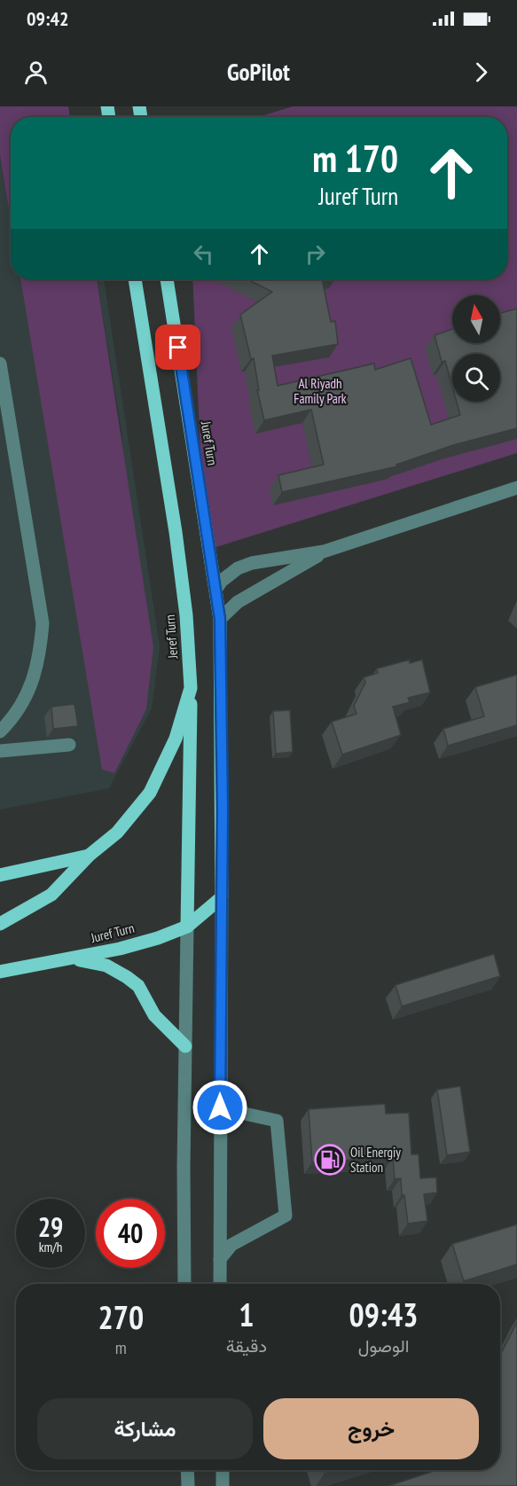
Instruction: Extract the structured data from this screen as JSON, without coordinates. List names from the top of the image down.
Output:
{
  "streets": {
    "main road": ["Juref Turn", "Jeref Turn"]
  },
  "parks": ["Al Riyadh Family Park"],
  "places": {
    "fuel station": ["Oil Energiy Station"]
  },
  "north": "top",
  "page": {
    "status": "09:42",
    "header": "GoPilot",
    "turn": ["170 m", "Juref Turn"],
    "speed": "29 km/h",
    "limit": "40",
    "eta": [
      "09:43",
      "الوصول",
      "1",
      "دقيقة",
      "270",
      "m"
    ],
    "buttons": ["خروج", "مشاركة"]
  }
}
